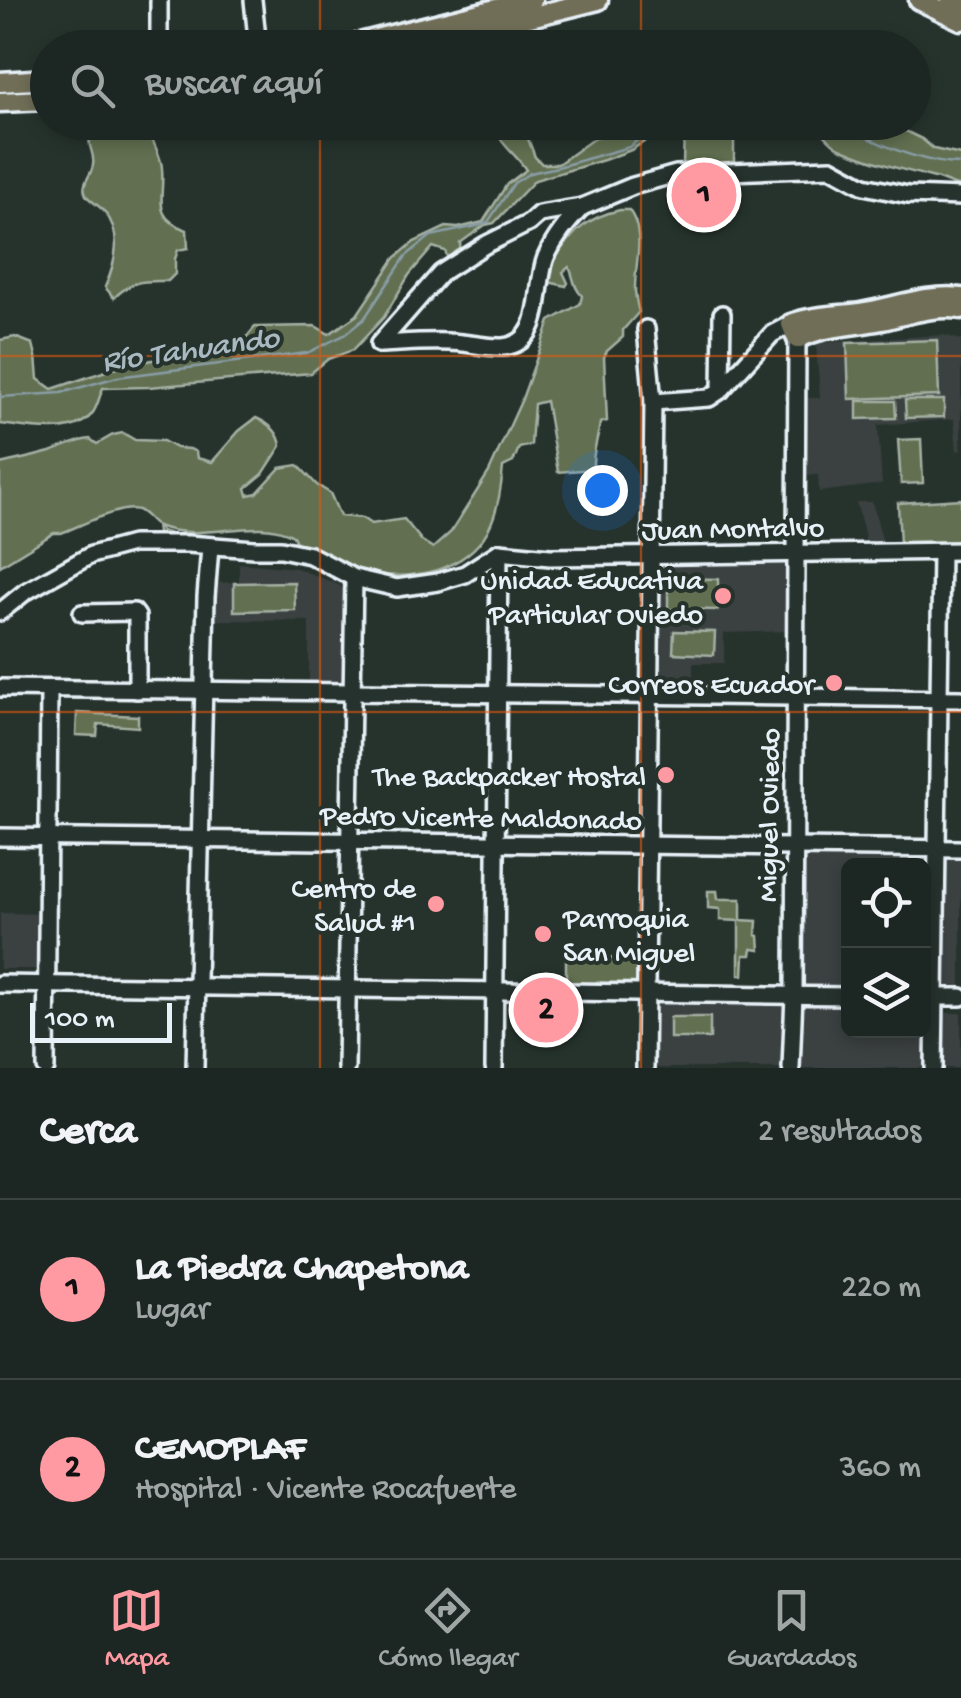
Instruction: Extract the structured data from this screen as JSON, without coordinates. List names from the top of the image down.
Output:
{
  "streets": {
    "street": ["Juan Montalvo", "Miguel Oviedo", "Pedro Vicente Maldonado"]
  },
  "crossings": [
    ["Juan Montalvo", "Miguel Oviedo"],
    ["Miguel Oviedo", "Pedro Vicente Maldonado"]
  ],
  "water": ["Río Tahuando"],
  "places": [
    "Unidad Educativa Particular Oviedo",
    "Correos Ecuador",
    "The Backpacker Hostal",
    "Centro de Salud #1",
    "Parroquia San Miguel"
  ],
  "scale_bar": "100 m",
  "page": {
    "search": "Buscar aquí",
    "pins": ["1", "2"],
    "scale": "100 m",
    "heading": ["Cerca", "2 resultados"],
    "list": [
      {
        "mark": "1",
        "name": "La Piedra Chapetona",
        "note": "Lugar",
        "value": "220 m"
      },
      {
        "mark": "2",
        "name": "CEMOPLAF",
        "note": "Hospital · Vicente Rocafuerte",
        "value": "360 m"
      }
    ],
    "nav": ["Mapa", "Cómo llegar", "Guardados"]
  }
}
